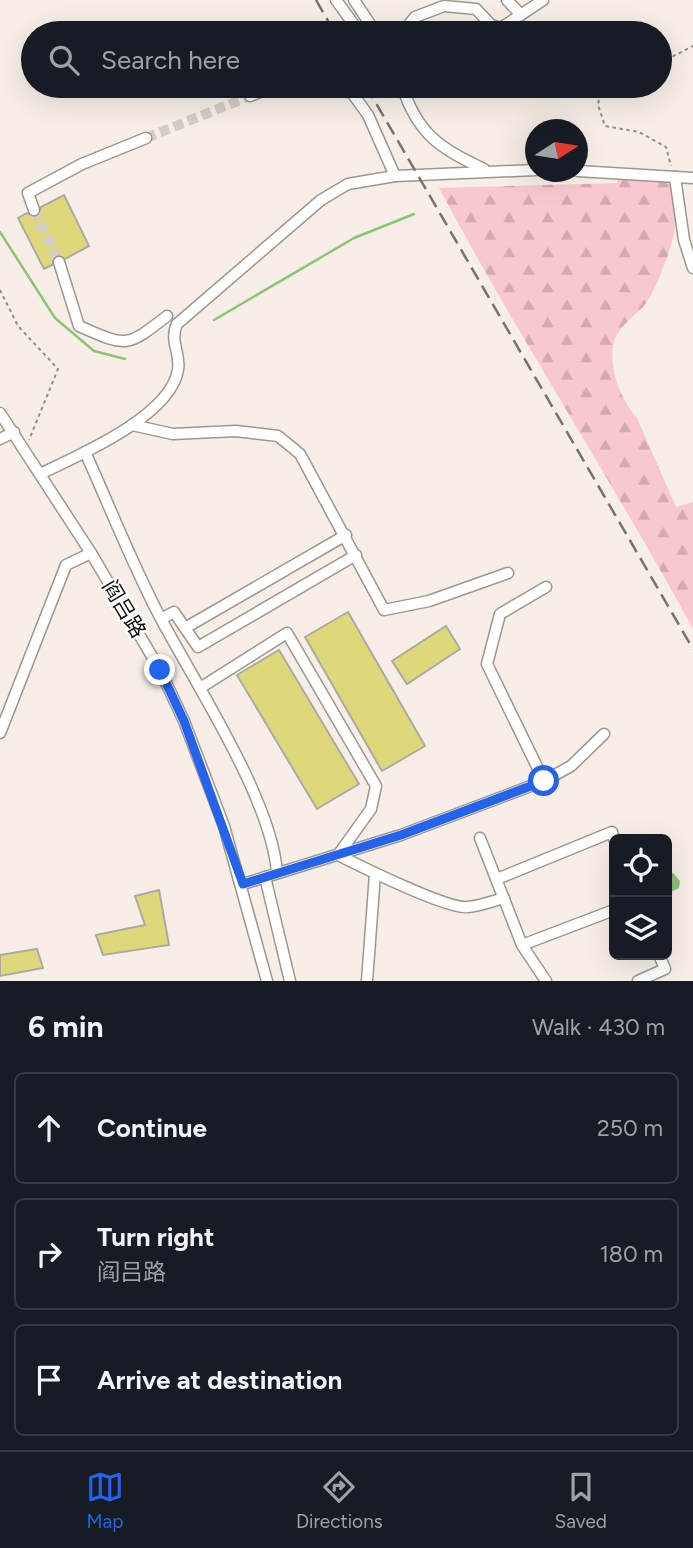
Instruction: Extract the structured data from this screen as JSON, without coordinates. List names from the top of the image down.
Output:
{
  "streets": {
    "street": ["阎吕路"]
  },
  "north": "right",
  "page": {
    "search": "Search here",
    "heading": ["6 min", "Walk · 430 m"],
    "list": [
      ["Continue", "250 m"],
      ["Turn right", "阎吕路", "180 m"],
      "Arrive at destination"
    ],
    "nav": ["Map", "Directions", "Saved"]
  }
}
